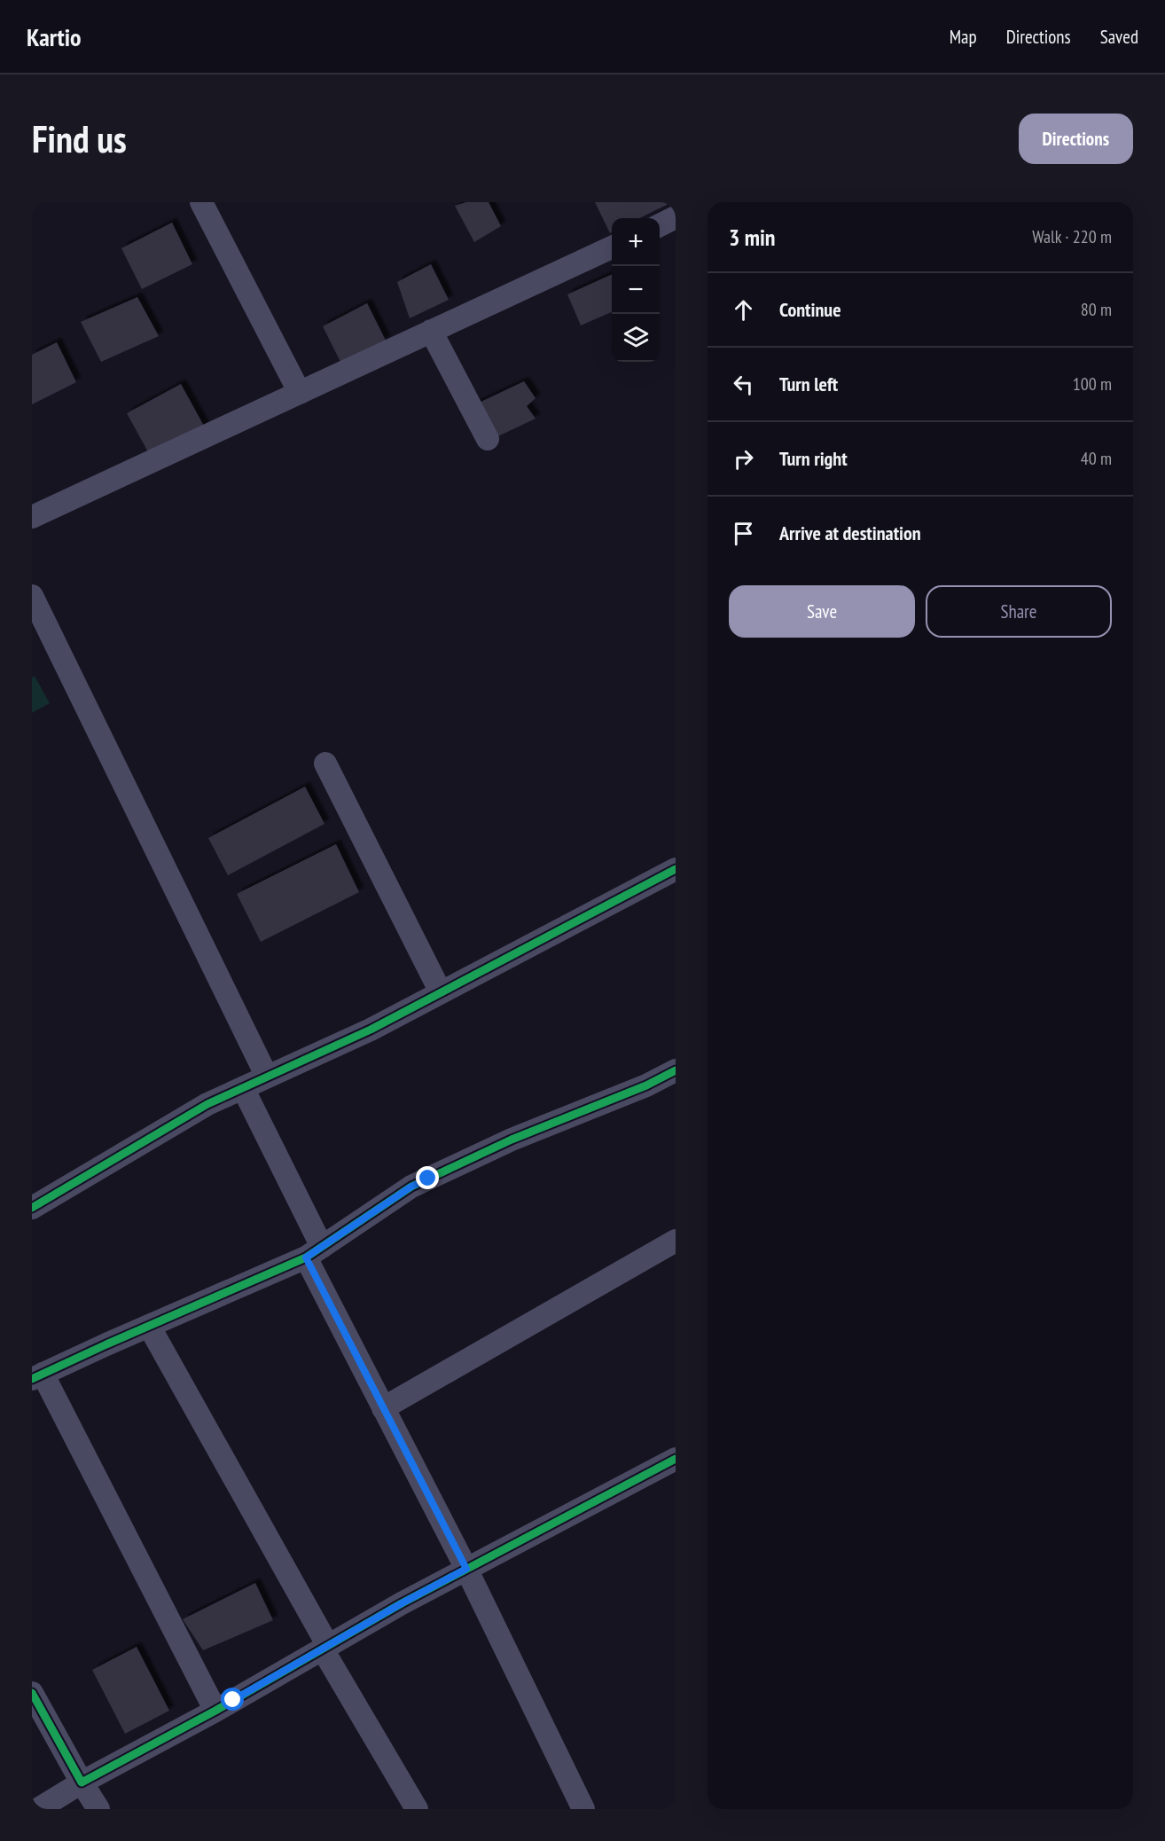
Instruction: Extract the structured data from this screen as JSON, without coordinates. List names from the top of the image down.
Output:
{
  "page": {
    "header": "Kartio",
    "nav": ["Map", "Directions", "Saved"],
    "buttons": [
      "Directions",
      ["Save", "Share"]
    ],
    "title": "Find us",
    "heading": ["3 min", "Walk · 220 m"],
    "map_buttons": ["+", "−"],
    "list": [
      ["Continue", "80 m"],
      ["Turn left", "100 m"],
      ["Turn right", "40 m"],
      "Arrive at destination"
    ]
  }
}
